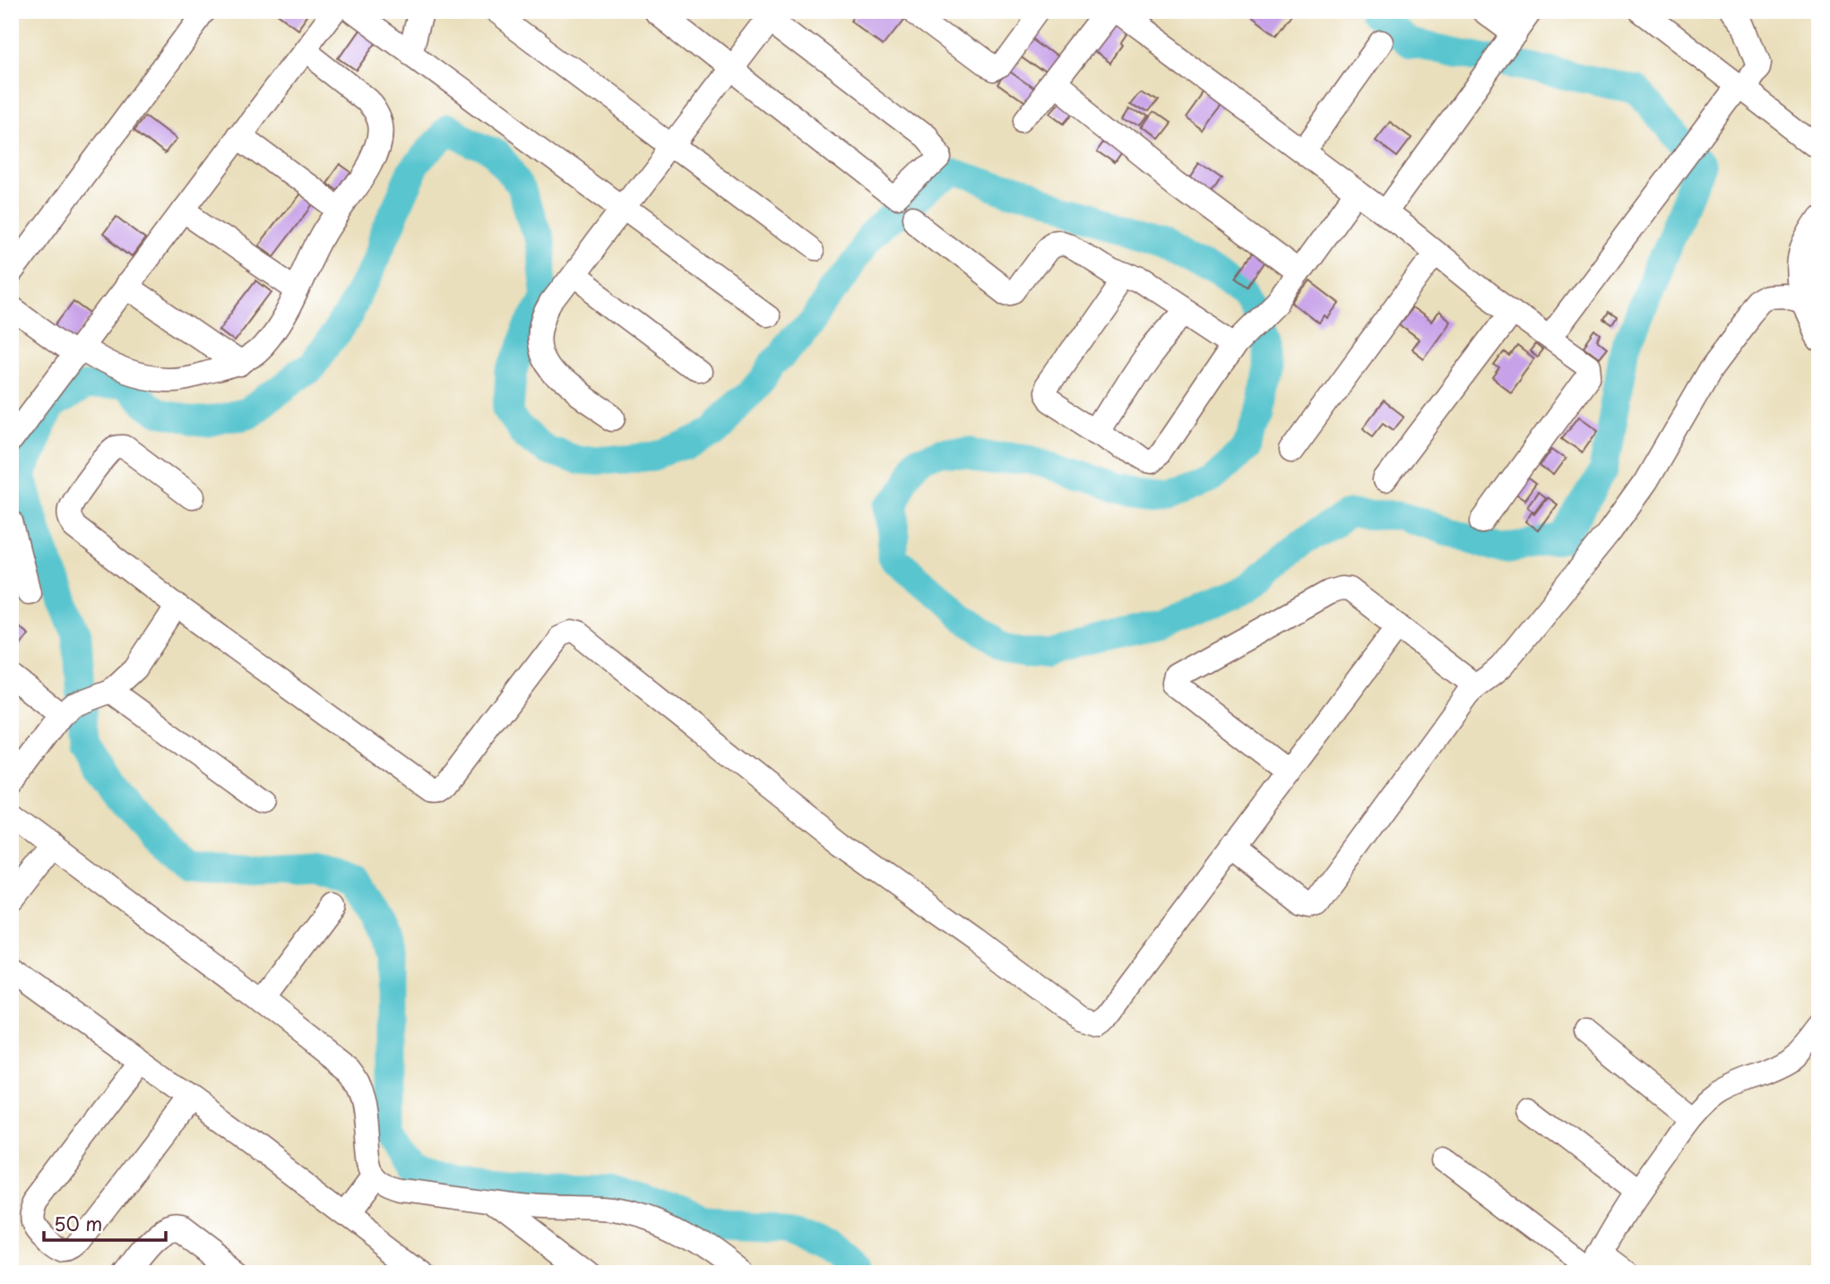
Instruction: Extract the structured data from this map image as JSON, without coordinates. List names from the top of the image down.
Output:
{
  "scale_bar": "50 m"
}
